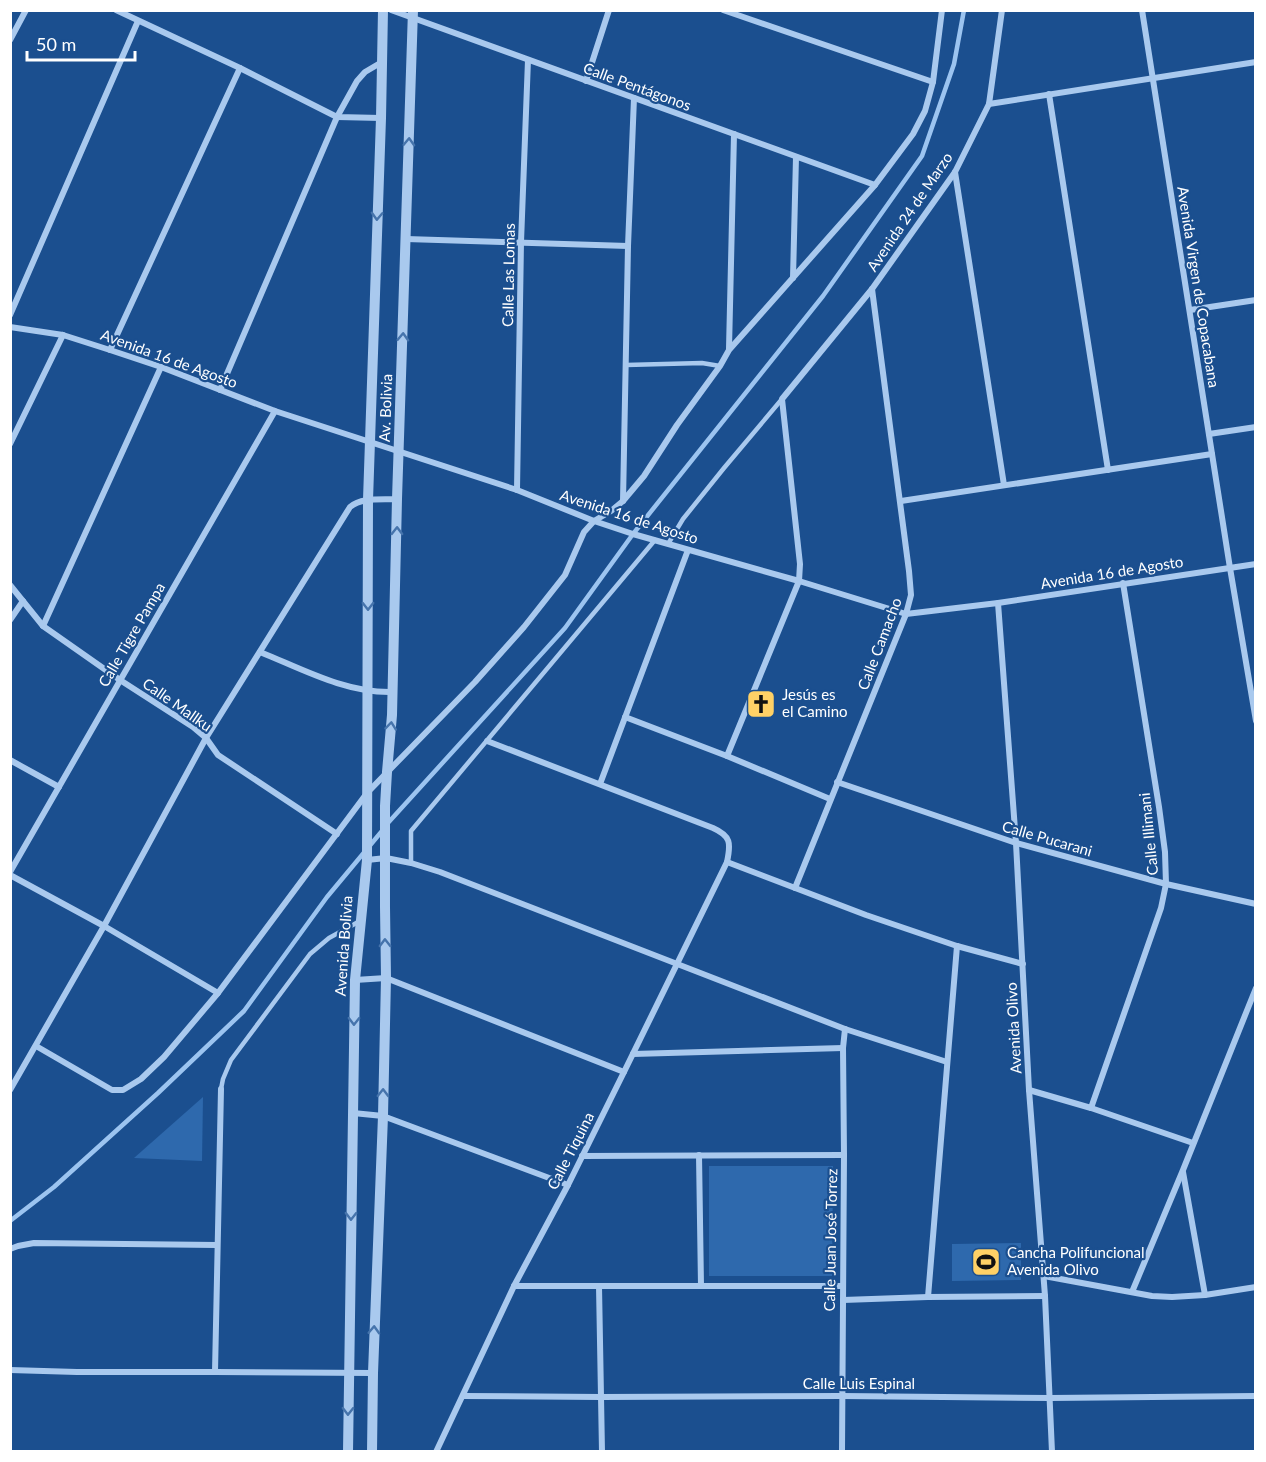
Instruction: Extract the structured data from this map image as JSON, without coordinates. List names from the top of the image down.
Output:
{
  "streets": {
    "street": [
      "Calle Pentágonos",
      "Avenida 24 de Marzo",
      "Calle Las Lomas",
      "Avenida Virgen de Copacabana",
      "Avenida 16 de Agosto",
      "Av. Bolivia",
      "Calle Tigre Pampa",
      "Calle Camacho",
      "Calle Mallku",
      "Calle Illimani",
      "Calle Pucarani",
      "Avenida Bolivia",
      "Avenida Olivo",
      "Calle Tiquina",
      "Calle Juan José Torrez",
      "Calle Luis Espinal"
    ]
  },
  "crossings": [
    ["Calle Pentágonos", "Calle Las Lomas"],
    ["Calle Pentágonos", "Av. Bolivia"],
    ["Avenida 24 de Marzo", "Calle Camacho"],
    ["Calle Las Lomas", "Avenida 16 de Agosto"],
    ["Avenida Virgen de Copacabana", "Avenida 16 de Agosto"],
    ["Avenida 16 de Agosto", "Av. Bolivia"],
    ["Avenida 16 de Agosto", "Calle Tigre Pampa"],
    ["Avenida 16 de Agosto", "Calle Camacho"],
    ["Avenida 16 de Agosto", "Calle Illimani"],
    ["Avenida 16 de Agosto", "Avenida Bolivia"],
    ["Avenida 16 de Agosto", "Avenida Olivo"],
    ["Av. Bolivia", "Avenida Bolivia"],
    ["Calle Tigre Pampa", "Calle Mallku"],
    ["Calle Camacho", "Calle Pucarani"],
    ["Calle Illimani", "Calle Pucarani"],
    ["Calle Pucarani", "Avenida Olivo"],
    ["Avenida Olivo", "Calle Luis Espinal"],
    ["Calle Tiquina", "Calle Luis Espinal"],
    ["Calle Juan José Torrez", "Calle Luis Espinal"]
  ],
  "places": {
    "church": ["Jesús es el Camino"],
    "sports": ["Cancha Polifuncional Avenida Olivo"]
  },
  "scale_bar": "50 m"
}
